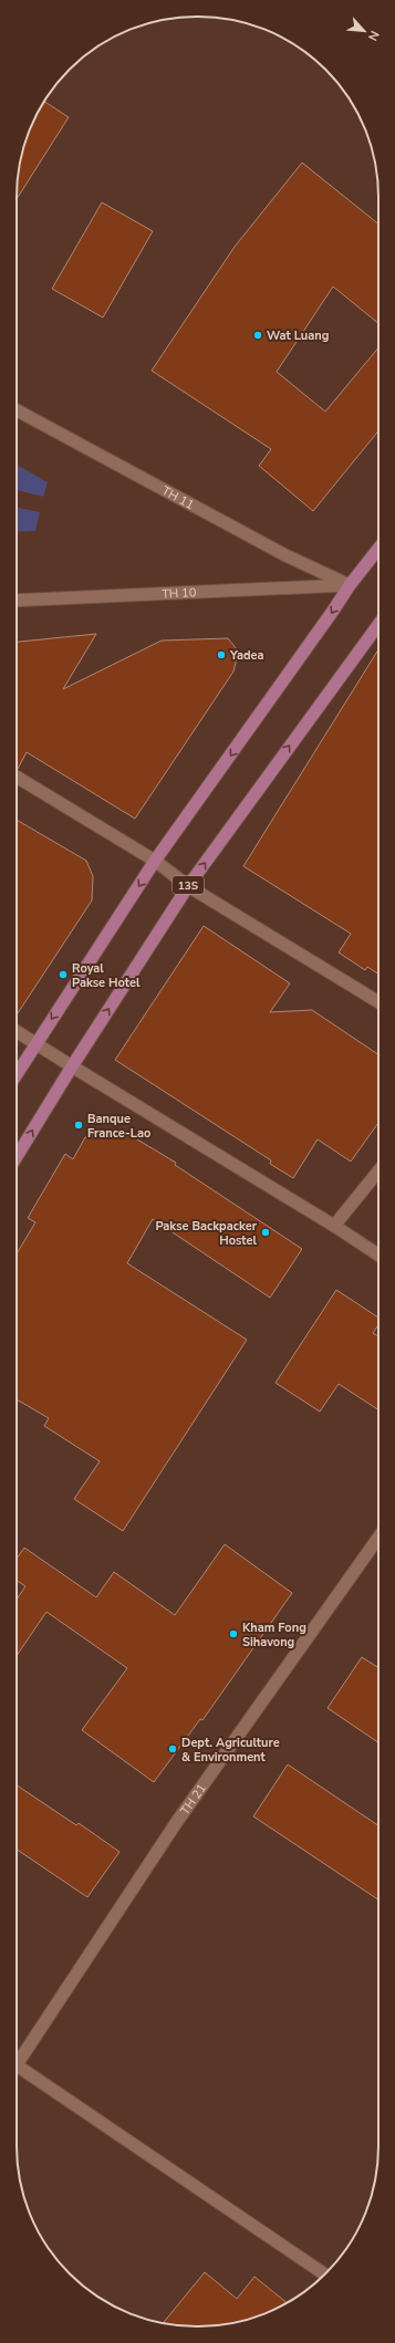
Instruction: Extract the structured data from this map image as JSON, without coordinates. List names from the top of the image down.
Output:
{
  "streets": {
    "highway": ["13S"],
    "street": ["TH 11", "TH 10", "TH 21"]
  },
  "crossings": [
    ["TH 11", "TH 10"]
  ],
  "places": [
    "Wat Luang",
    "Yadea",
    "Royal Pakse Hotel",
    "Banque France-Lao",
    "Pakse Backpacker Hostel",
    "Kham Fong Sihavong",
    "Dept. Agriculture & Environment"
  ],
  "north": "bottom right"
}
